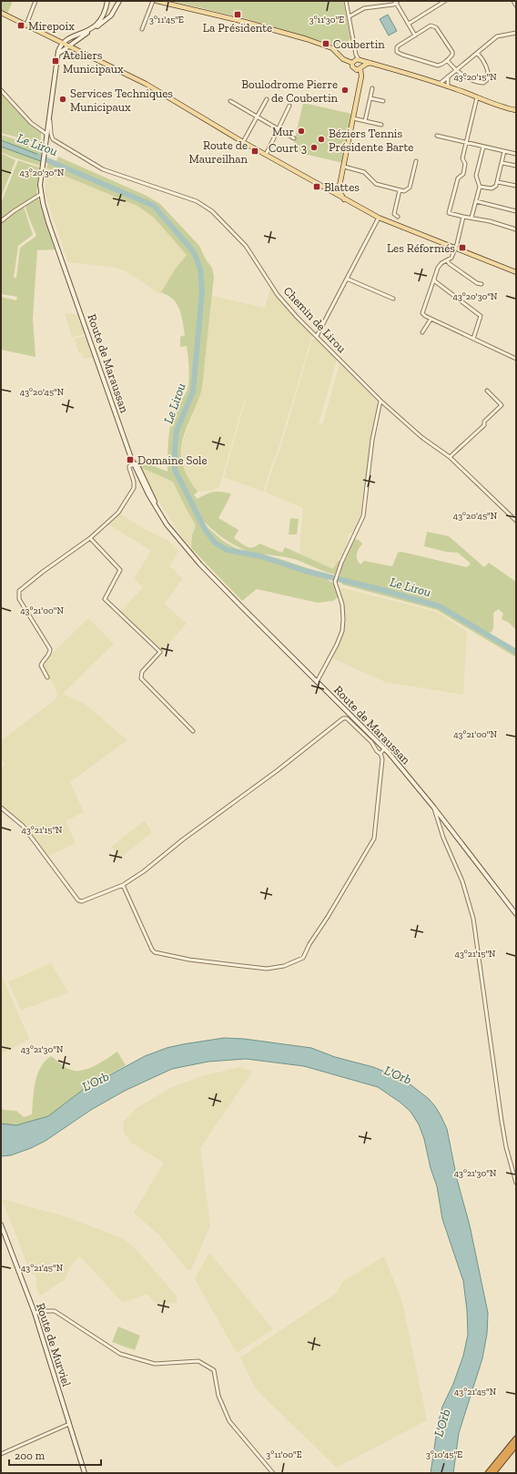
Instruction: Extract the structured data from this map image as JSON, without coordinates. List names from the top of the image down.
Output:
{
  "streets": {
    "main road": ["Route de Maraussan", "Route de Murviel"],
    "street": ["Chemin de Lirou"]
  },
  "crossings": [
    ["Chemin de Lirou", "Route de Maraussan"]
  ],
  "water": ["Le Lirou", "L'Orb"],
  "places": {
    "transit": [
      "La Présidente",
      "Mirepoix",
      "Coubertin",
      "Ateliers Municipaux",
      "Route de Maureilhan",
      "Blattes",
      "Les Réformés",
      "Domaine Sole"
    ],
    "other": [
      "Boulodrome Pierre de Coubertin",
      "Services Techniques Municipaux",
      "Mur",
      "Béziers Tennis Présidente Barte",
      "Court 3"
    ]
  },
  "scale_bar": "200 m",
  "coordinates": [
    "3°11'45\"E",
    "3°11'30\"E",
    "43°20'15\"N",
    "43°20'30\"N",
    "43°20'45\"N",
    "43°21'00\"N",
    "43°21'15\"N",
    "43°21'30\"N",
    "43°21'45\"N",
    "3°11'00\"E",
    "3°10'45\"E"
  ]
}
